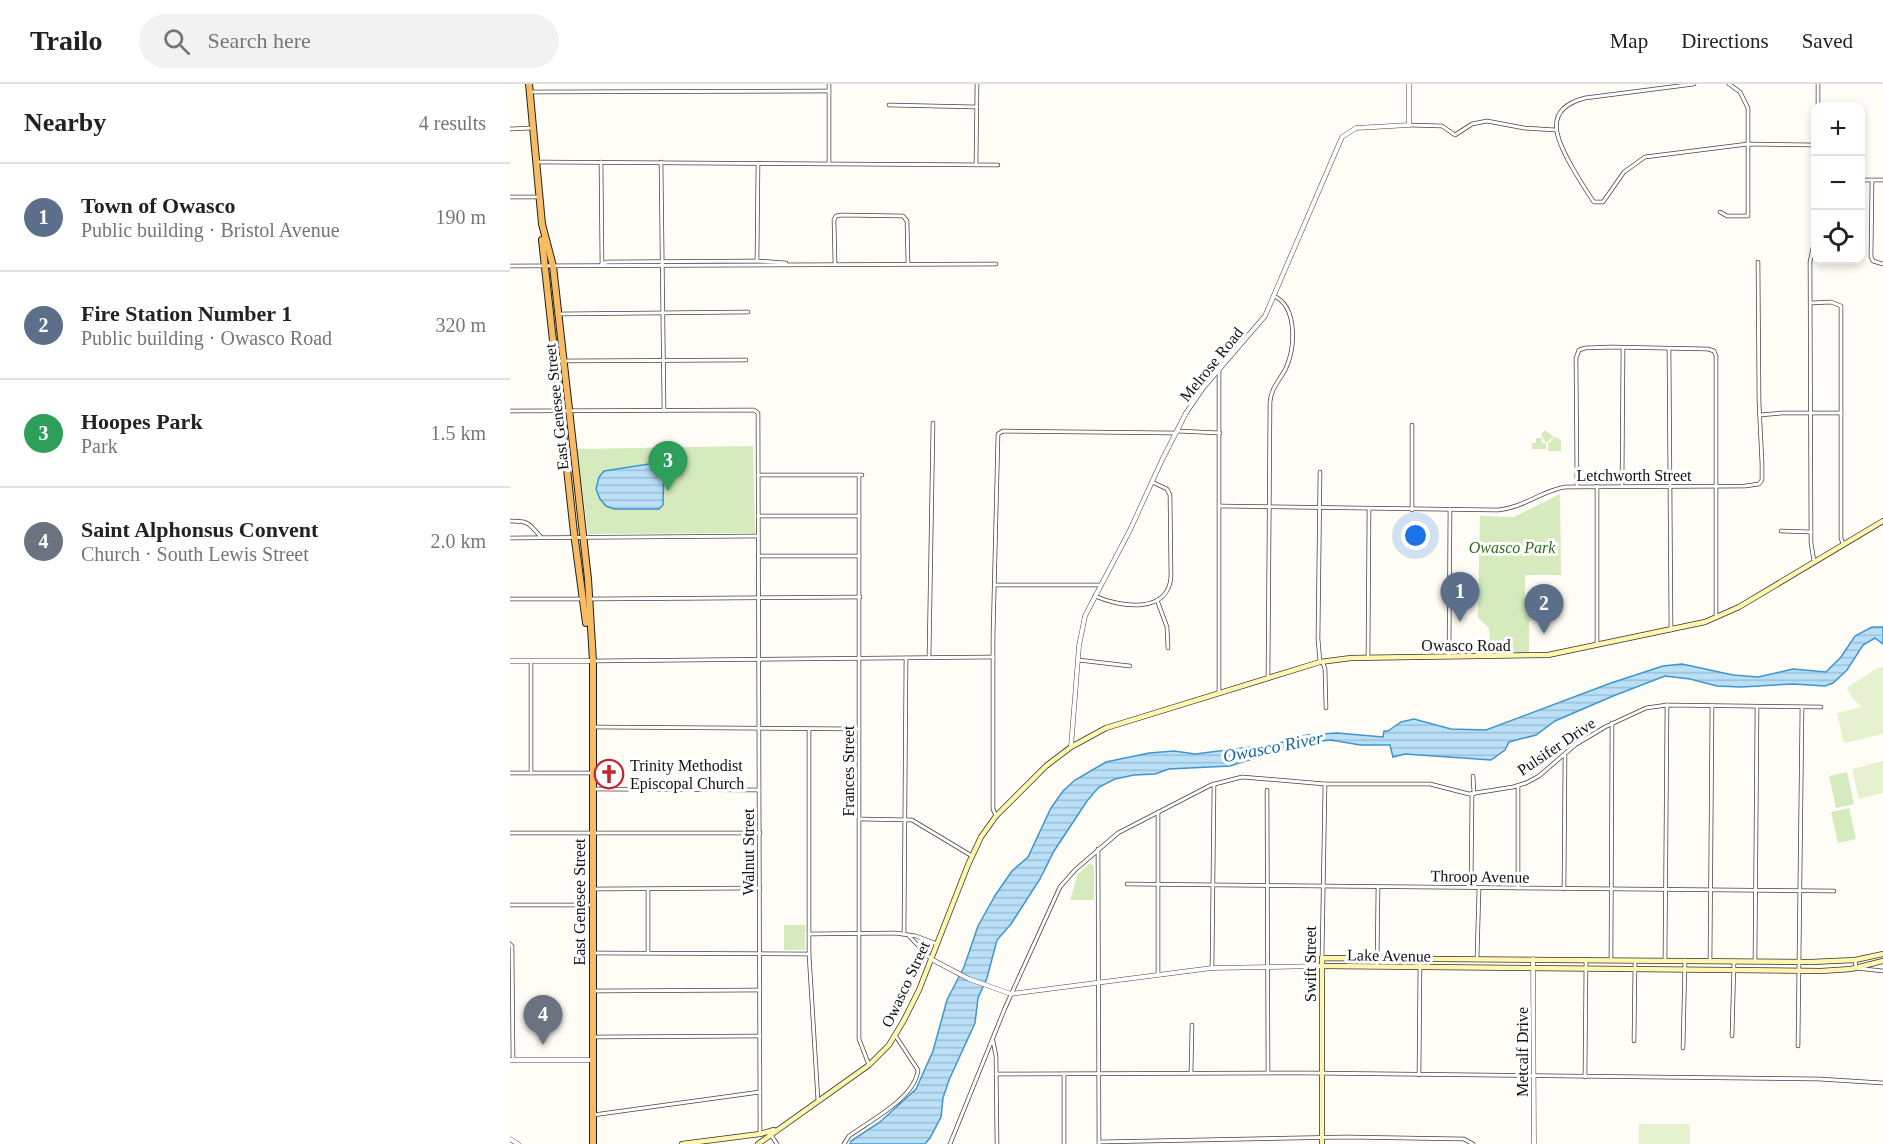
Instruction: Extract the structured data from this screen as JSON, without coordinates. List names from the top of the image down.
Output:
{
  "streets": {
    "highway": ["East Genesee Street"],
    "main road": [
      "Owasco Road",
      "Lake Avenue",
      "Swift Street",
      "Owasco Street"
    ],
    "street": [
      "Melrose Road",
      "Letchworth Street",
      "Pulsifer Drive",
      "Frances Street",
      "Walnut Street",
      "Throop Avenue",
      "Metcalf Drive"
    ]
  },
  "crossings": [
    ["Melrose Road", "Owasco Road"],
    ["Owasco Road", "Owasco Street"],
    ["Pulsifer Drive", "Lake Avenue"],
    ["Pulsifer Drive", "Swift Street"],
    ["Frances Street", "Walnut Street"],
    ["Frances Street", "Owasco Street"],
    ["Throop Avenue", "Swift Street"],
    ["Lake Avenue", "Swift Street"],
    ["Lake Avenue", "Owasco Street"],
    ["Lake Avenue", "Metcalf Drive"]
  ],
  "water": ["Owasco River"],
  "parks": ["Owasco Park"],
  "places": {
    "church": ["Trinity Methodist Episcopal Church"]
  },
  "page": {
    "header": "Trailo",
    "search": "Search here",
    "nav": ["Map", "Directions", "Saved"],
    "heading": ["Nearby", "4 results"],
    "map_buttons": ["+", "−"],
    "list": [
      {
        "mark": "1",
        "name": "Town of Owasco",
        "note": "Public building · Bristol Avenue",
        "value": "190 m"
      },
      {
        "mark": "2",
        "name": "Fire Station Number 1",
        "note": "Public building · Owasco Road",
        "value": "320 m"
      },
      {
        "mark": "3",
        "name": "Hoopes Park",
        "note": "Park",
        "value": "1.5 km"
      },
      {
        "mark": "4",
        "name": "Saint Alphonsus Convent",
        "note": "Church · South Lewis Street",
        "value": "2.0 km"
      }
    ],
    "pins": [
      "3",
      "1",
      "2",
      "4"
    ]
  }
}
